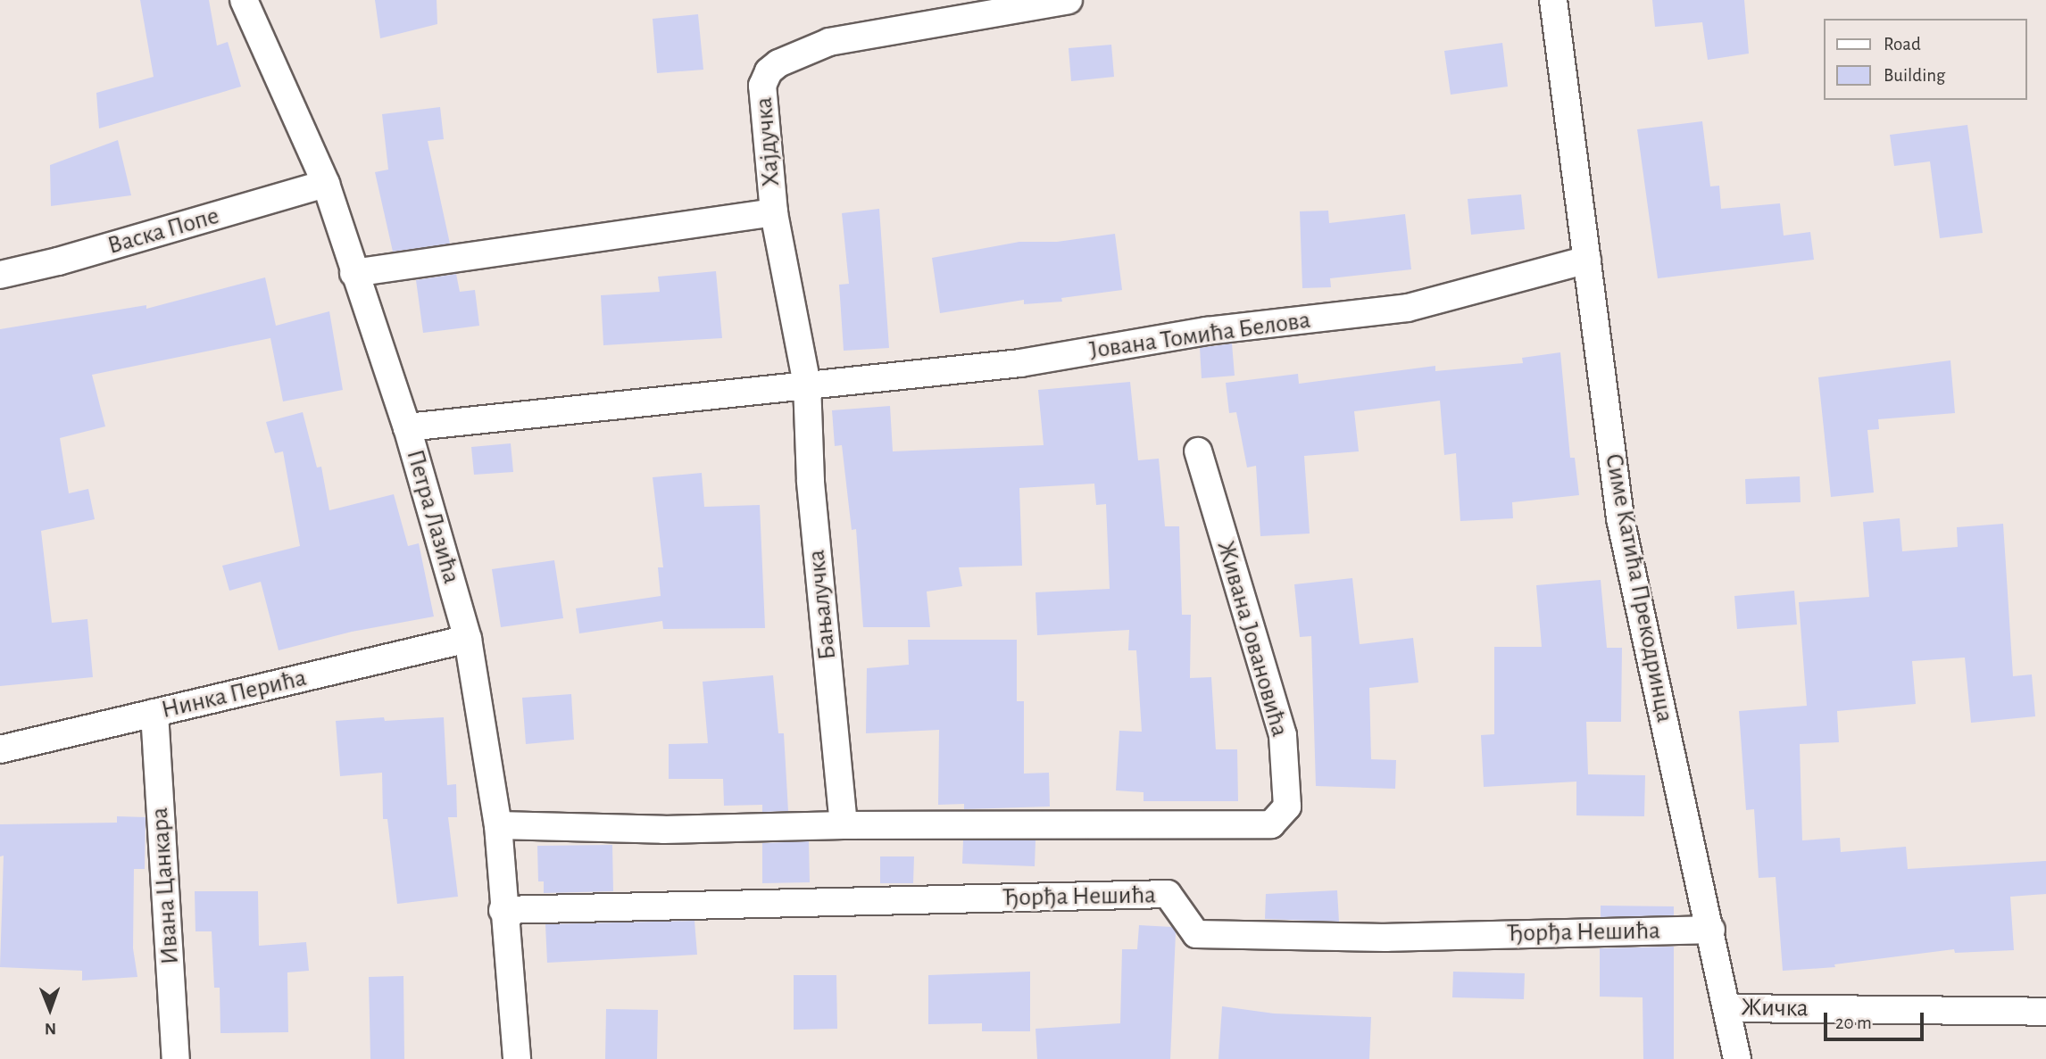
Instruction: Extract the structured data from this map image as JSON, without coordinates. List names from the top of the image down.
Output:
{
  "streets": {
    "street": [
      "Хајдучка",
      "Васка Попе",
      "Јована Томића Белова",
      "Петра Лазића",
      "Симе Катића Прекодринца",
      "Бањалучка",
      "Живана Јовановића",
      "Нинка Перића",
      "Ивана Цанкара",
      "Ђорђа Нешића",
      "Жичка"
    ]
  },
  "crossings": [
    ["Хајдучка", "Петра Лазића"],
    ["Хајдучка", "Бањалучка"],
    ["Васка Попе", "Петра Лазића"],
    ["Јована Томића Белова", "Петра Лазића"],
    ["Јована Томића Белова", "Симе Катића Прекодринца"],
    ["Јована Томића Белова", "Бањалучка"],
    ["Петра Лазића", "Нинка Перића"],
    ["Петра Лазића", "Ђорђа Нешића"],
    ["Симе Катића Прекодринца", "Ђорђа Нешића"],
    ["Симе Катића Прекодринца", "Жичка"],
    ["Бањалучка", "Живана Јовановића"],
    ["Нинка Перића", "Ивана Цанкара"]
  ],
  "legend": ["Road", "Building"],
  "scale_bar": "20 m",
  "north": "bottom"
}
